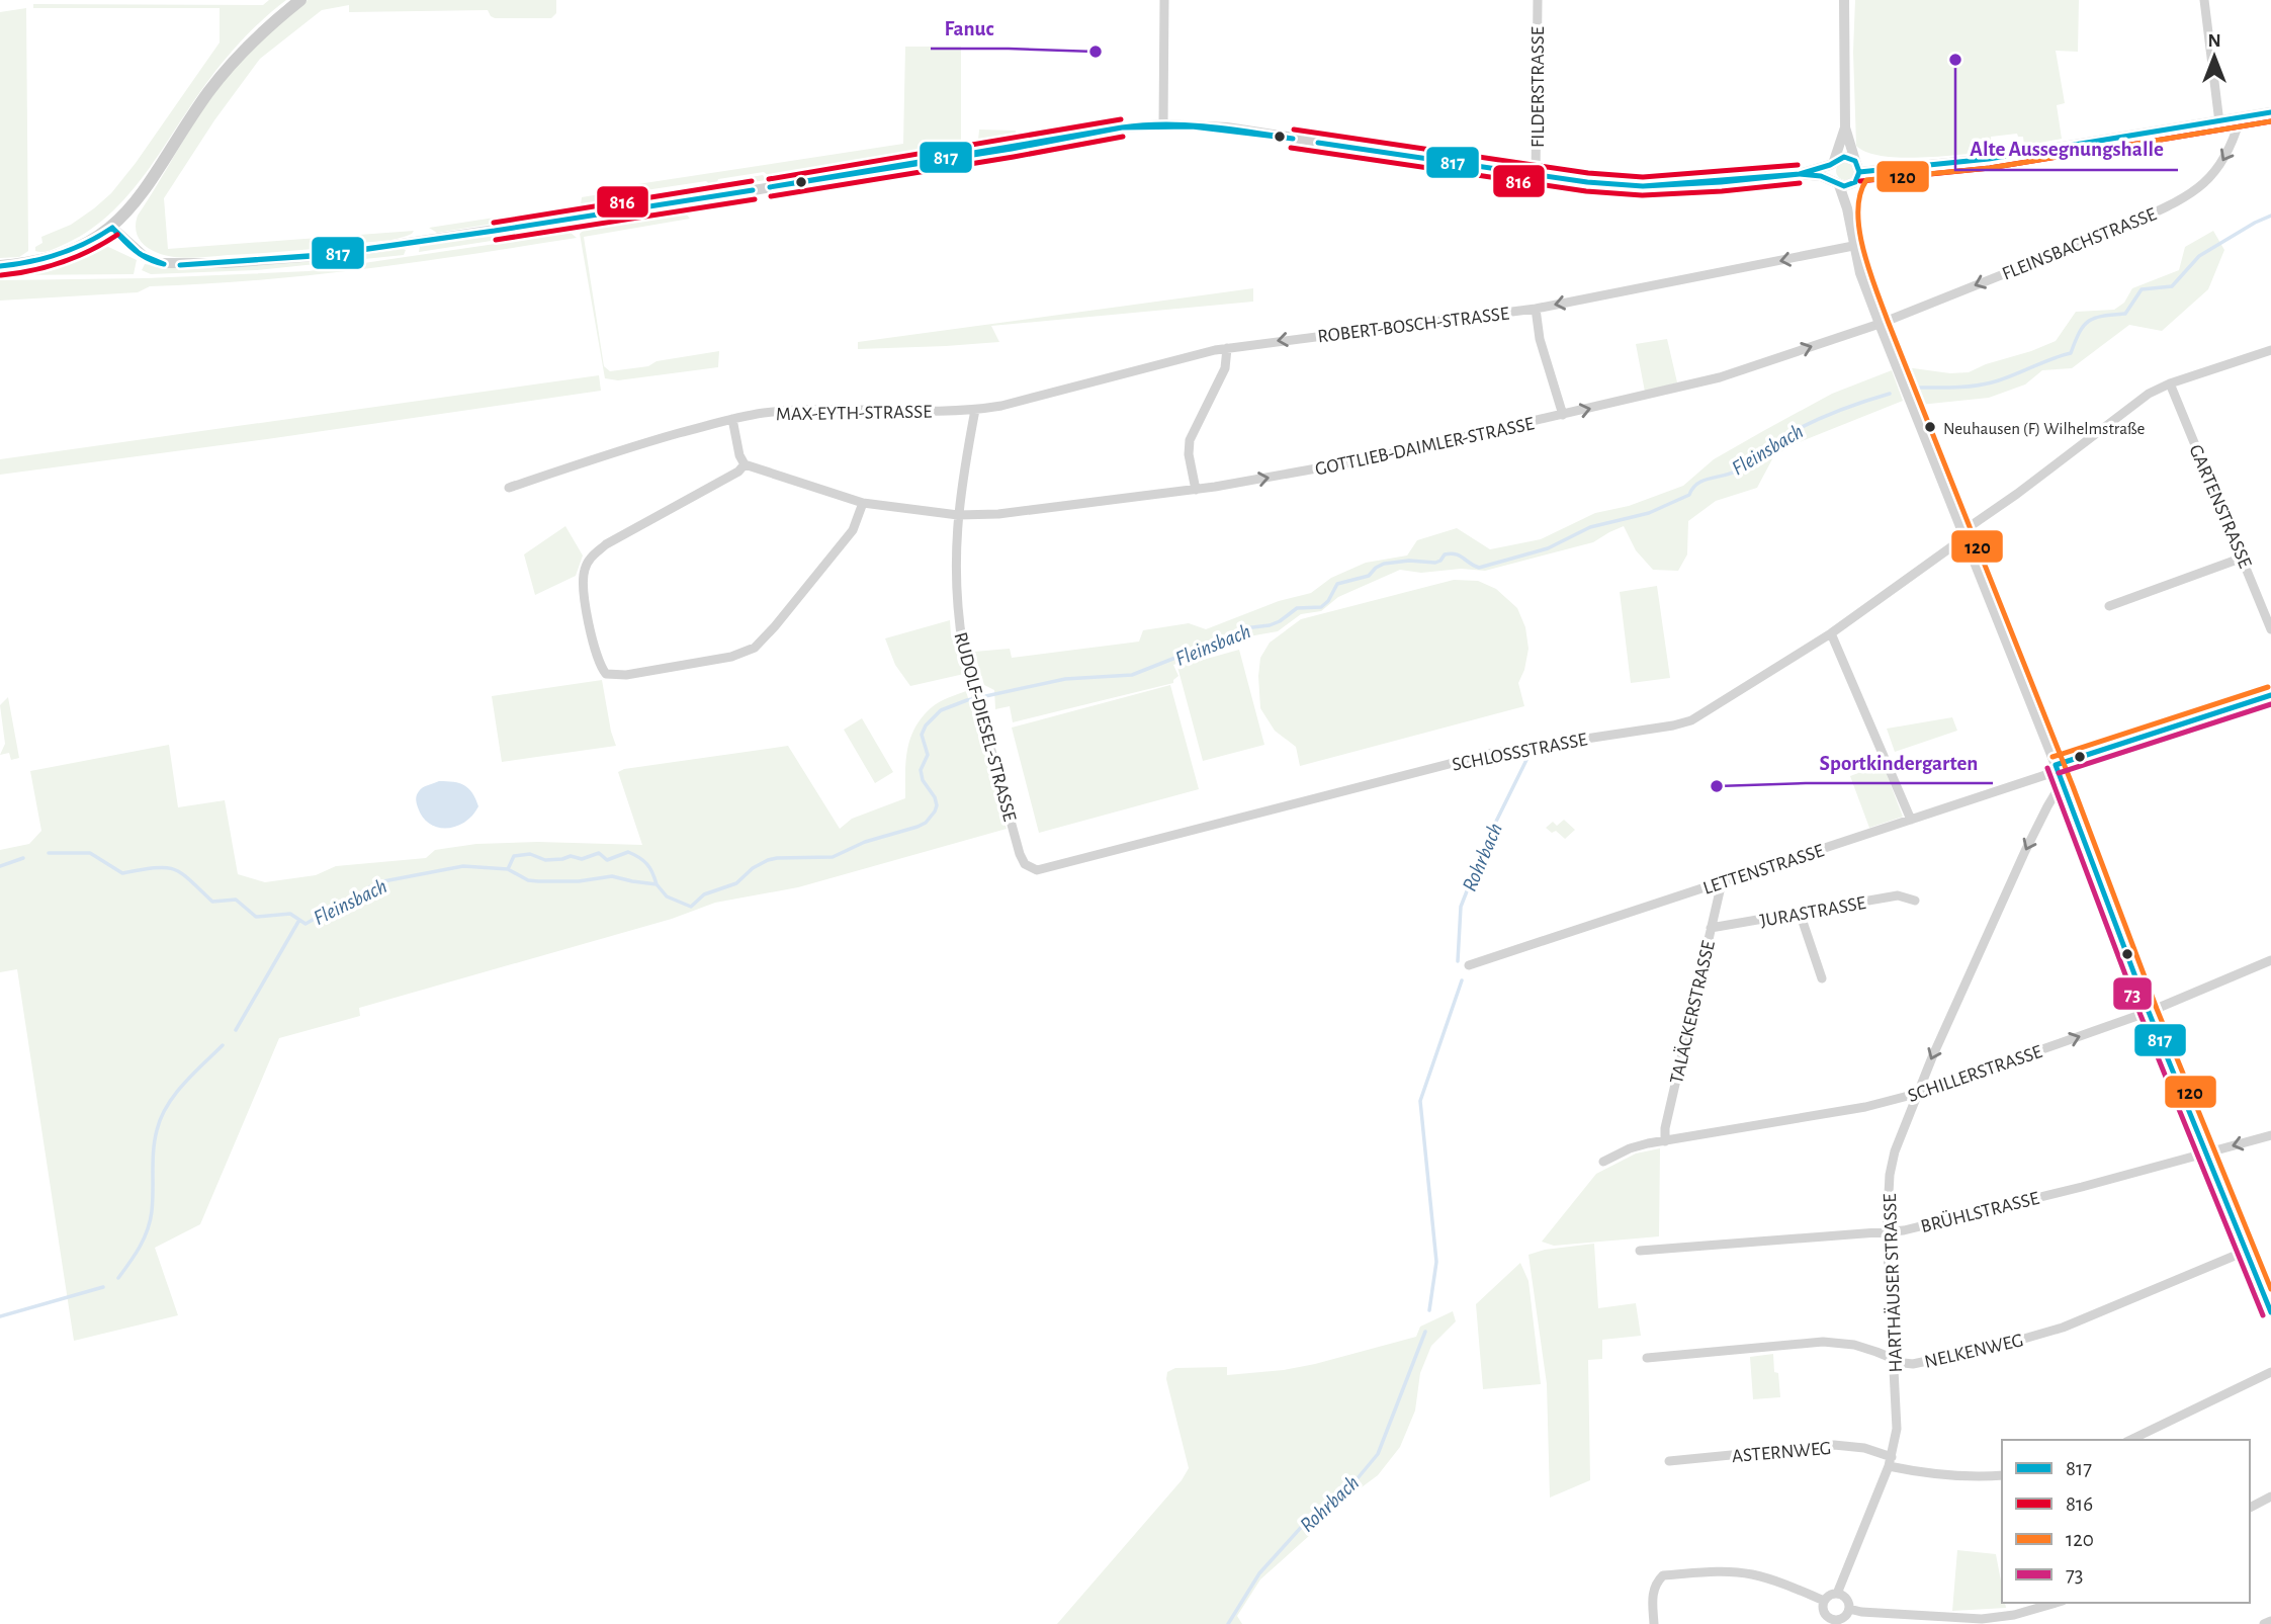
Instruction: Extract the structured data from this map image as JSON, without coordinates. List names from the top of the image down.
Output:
{
  "streets": {
    "street": [
      "FILDERSTRASSE",
      "FLEINSBACHSTRASSE",
      "ROBERT-BOSCH-STRASSE",
      "MAX-EYTH-STRASSE",
      "GOTTLIEB-DAIMLER-STRASSE",
      "GARTENSTRASSE",
      "RUDOLF-DIESEL-STRASSE",
      "SCHLOSSSTRASSE",
      "LETTENSTRASSE",
      "JURASTRASSE",
      "TALÄCKERSTRASSE",
      "SCHILLERSTRASSE",
      "BRÜHLSTRASSE",
      "HARTHÄUSER STRASSE",
      "NELKENWEG",
      "ASTERNWEG"
    ]
  },
  "crossings": [
    ["FLEINSBACHSTRASSE", "GOTTLIEB-DAIMLER-STRASSE"],
    ["ROBERT-BOSCH-STRASSE", "MAX-EYTH-STRASSE"],
    ["ROBERT-BOSCH-STRASSE", "RUDOLF-DIESEL-STRASSE"],
    ["MAX-EYTH-STRASSE", "RUDOLF-DIESEL-STRASSE"],
    ["GOTTLIEB-DAIMLER-STRASSE", "RUDOLF-DIESEL-STRASSE"],
    ["GARTENSTRASSE", "SCHLOSSSTRASSE"],
    ["RUDOLF-DIESEL-STRASSE", "SCHLOSSSTRASSE"],
    ["LETTENSTRASSE", "TALÄCKERSTRASSE"],
    ["JURASTRASSE", "TALÄCKERSTRASSE"],
    ["TALÄCKERSTRASSE", "SCHILLERSTRASSE"],
    ["SCHILLERSTRASSE", "HARTHÄUSER STRASSE"],
    ["BRÜHLSTRASSE", "HARTHÄUSER STRASSE"],
    ["HARTHÄUSER STRASSE", "NELKENWEG"],
    ["HARTHÄUSER STRASSE", "ASTERNWEG"]
  ],
  "one_way": [
    "FLEINSBACHSTRASSE",
    "ROBERT-BOSCH-STRASSE",
    "GOTTLIEB-DAIMLER-STRASSE",
    "SCHILLERSTRASSE",
    "HARTHÄUSER STRASSE"
  ],
  "water": ["Fleinsbach", "Rohrbach"],
  "places": [
    "Fanuc",
    "Alte Aussegnungshalle",
    "Neuhausen (F) Wilhelmstraße",
    "Sportkindergarten"
  ],
  "lines": [
    "transit line 817",
    "transit line 816",
    "transit line 120",
    "transit line 73"
  ],
  "legend": [
    "817",
    "816",
    "120",
    "73"
  ],
  "north": "top"
}
